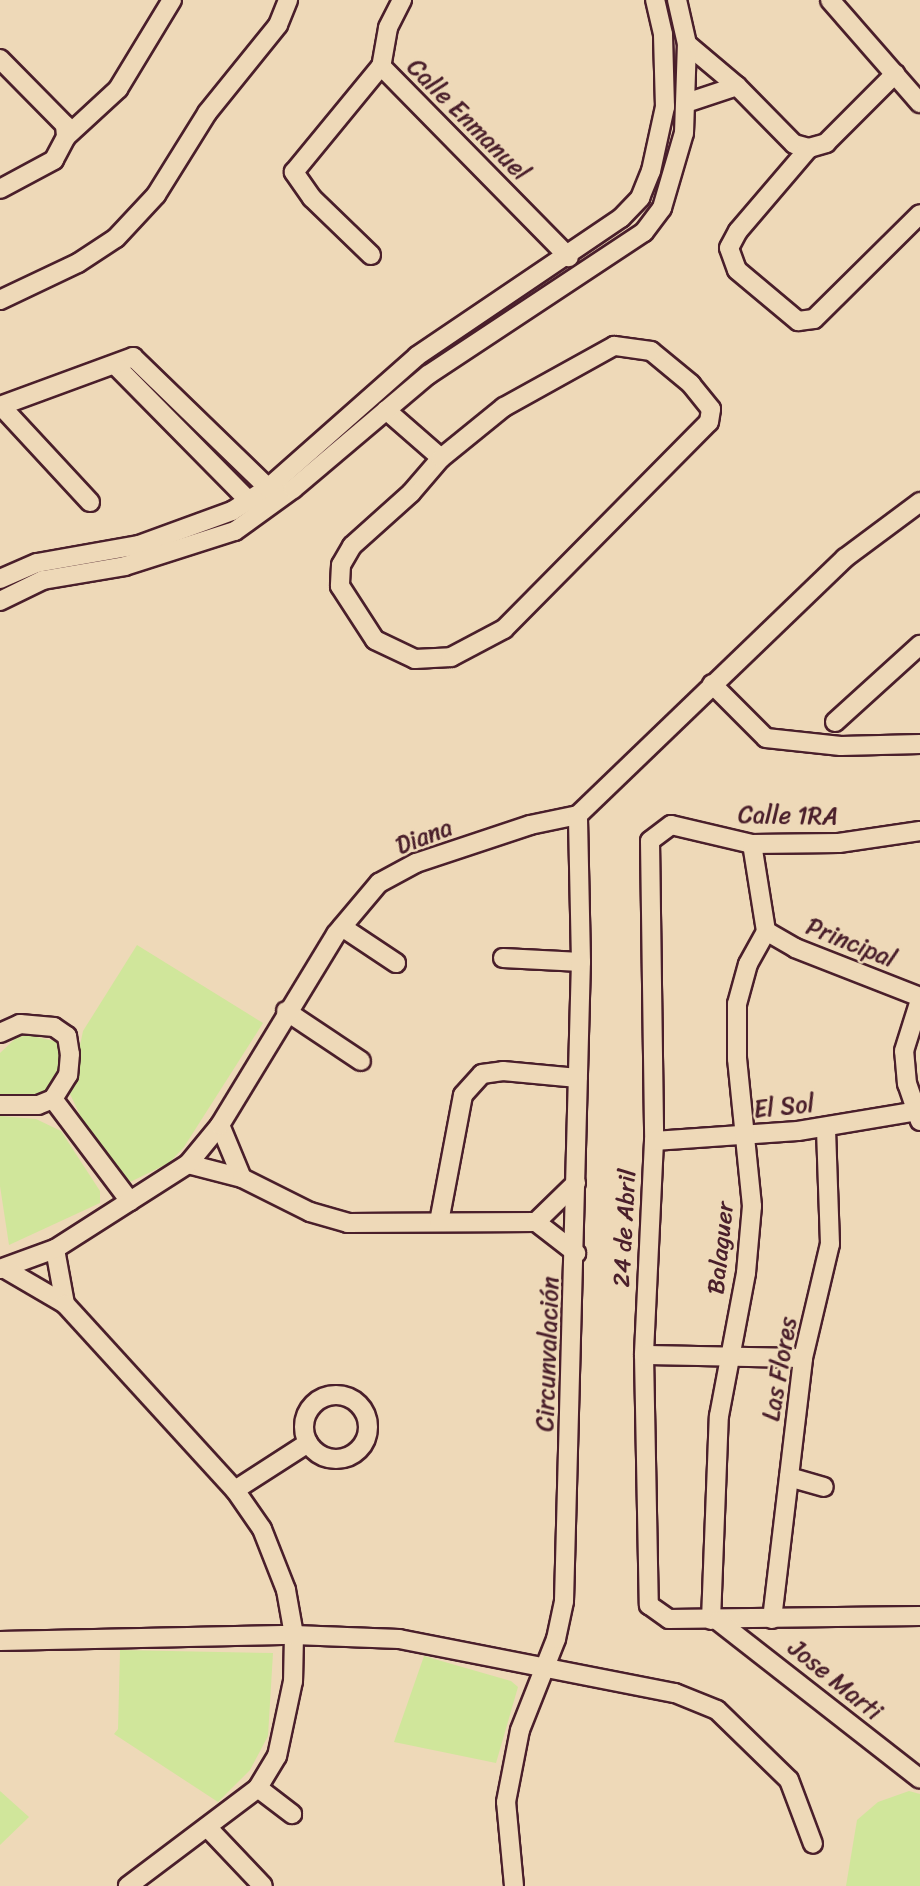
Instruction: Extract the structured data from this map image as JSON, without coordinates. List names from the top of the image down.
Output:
{
  "streets": {
    "street": [
      "Calle Enmanuel",
      "Calle 1RA",
      "Diana",
      "Principal",
      "El Sol",
      "24 de Abril",
      "Balaguer",
      "Circunvalación",
      "Las Flores",
      "Jose Marti"
    ]
  },
  "crossings": [
    ["Calle 1RA", "24 de Abril"],
    ["Diana", "Circunvalación"],
    ["Principal", "Balaguer"],
    ["El Sol", "24 de Abril"],
    ["El Sol", "Balaguer"],
    ["El Sol", "Las Flores"],
    ["24 de Abril", "Balaguer"],
    ["24 de Abril", "Jose Marti"],
    ["Balaguer", "Jose Marti"]
  ]
}
